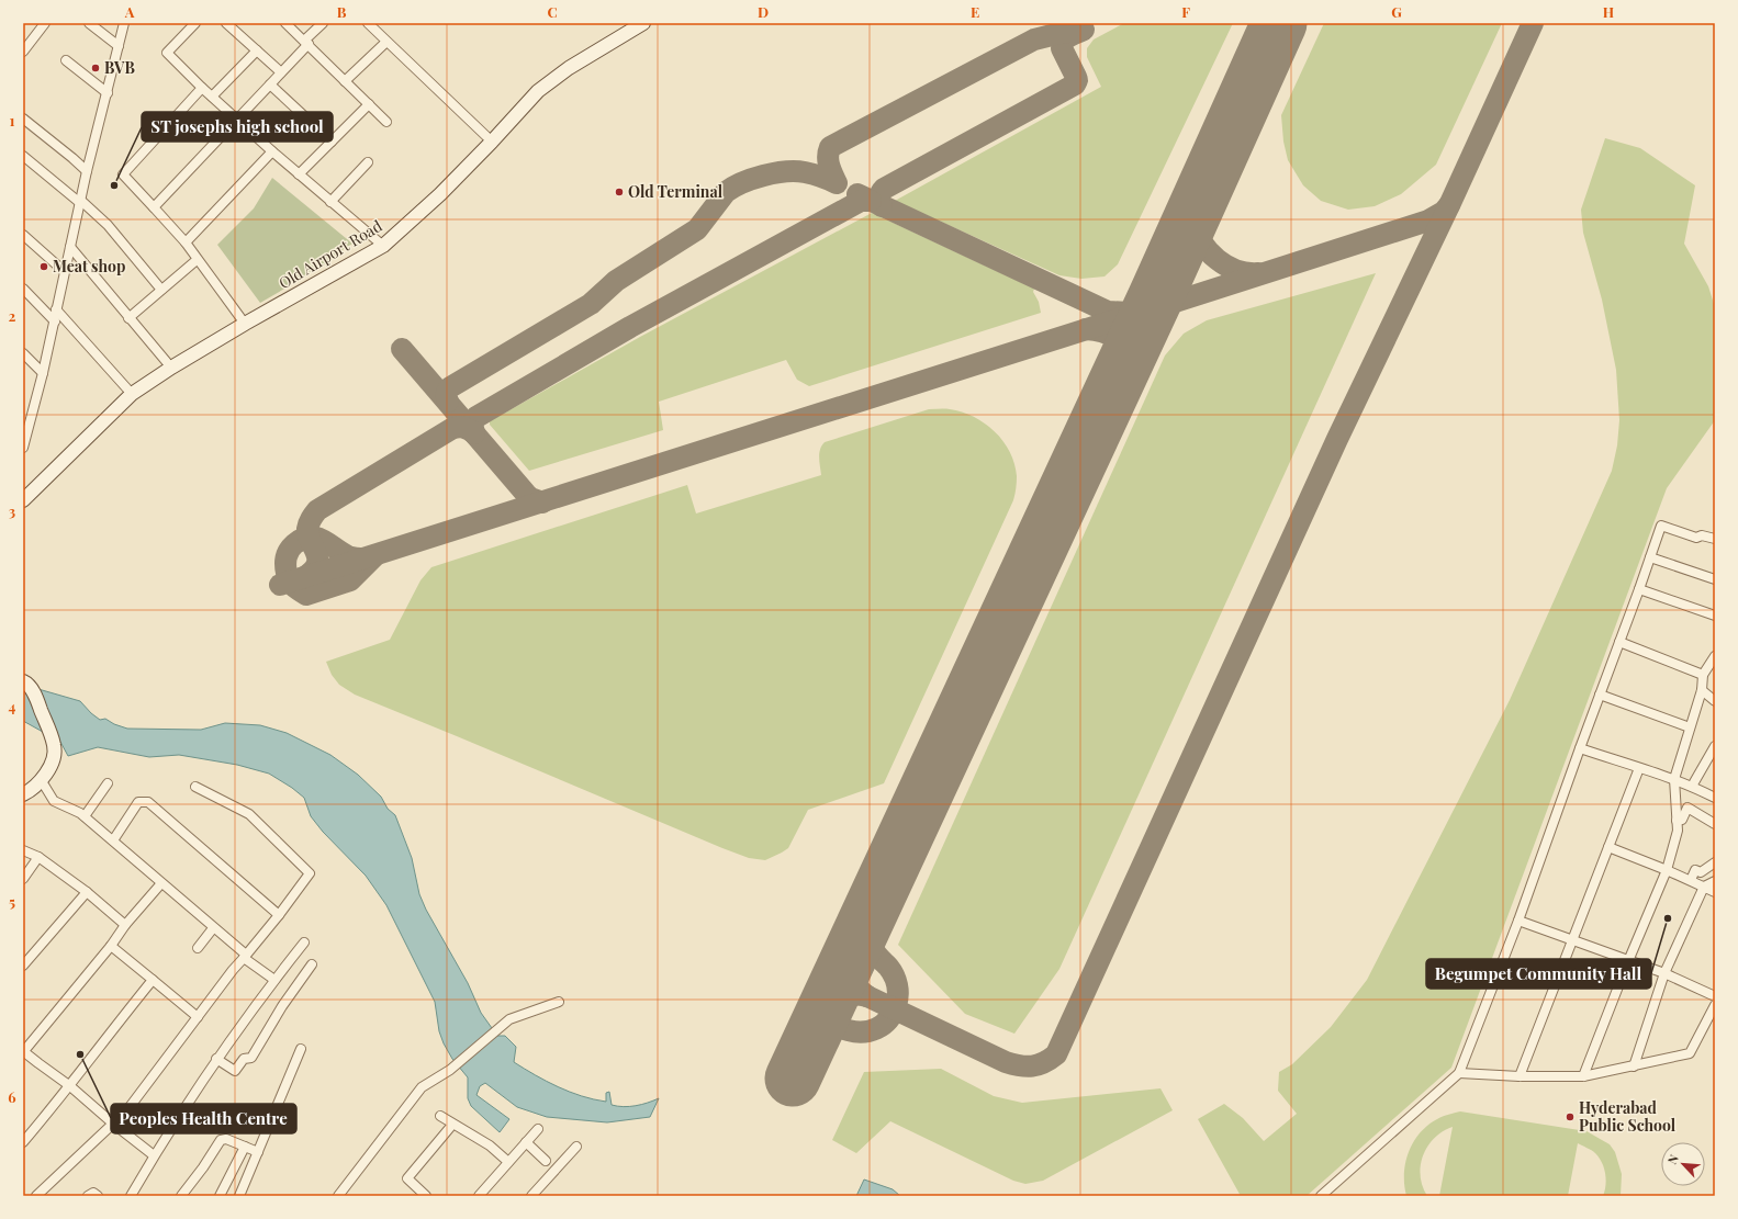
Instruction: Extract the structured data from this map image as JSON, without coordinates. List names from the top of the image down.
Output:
{
  "streets": {
    "main road": ["Old Airport Road"]
  },
  "places": [
    "BVB",
    "ST josephs high school",
    "Old Terminal",
    "Meat shop",
    "Begumpet Community Hall",
    "Peoples Health Centre",
    "Hyderabad Public School"
  ],
  "north": "top left",
  "grid": {
    "columns": [
      "A",
      "B",
      "C",
      "D",
      "E",
      "F",
      "G",
      "H"
    ],
    "rows": [
      "1",
      "2",
      "3",
      "4",
      "5",
      "6"
    ]
  }
}
